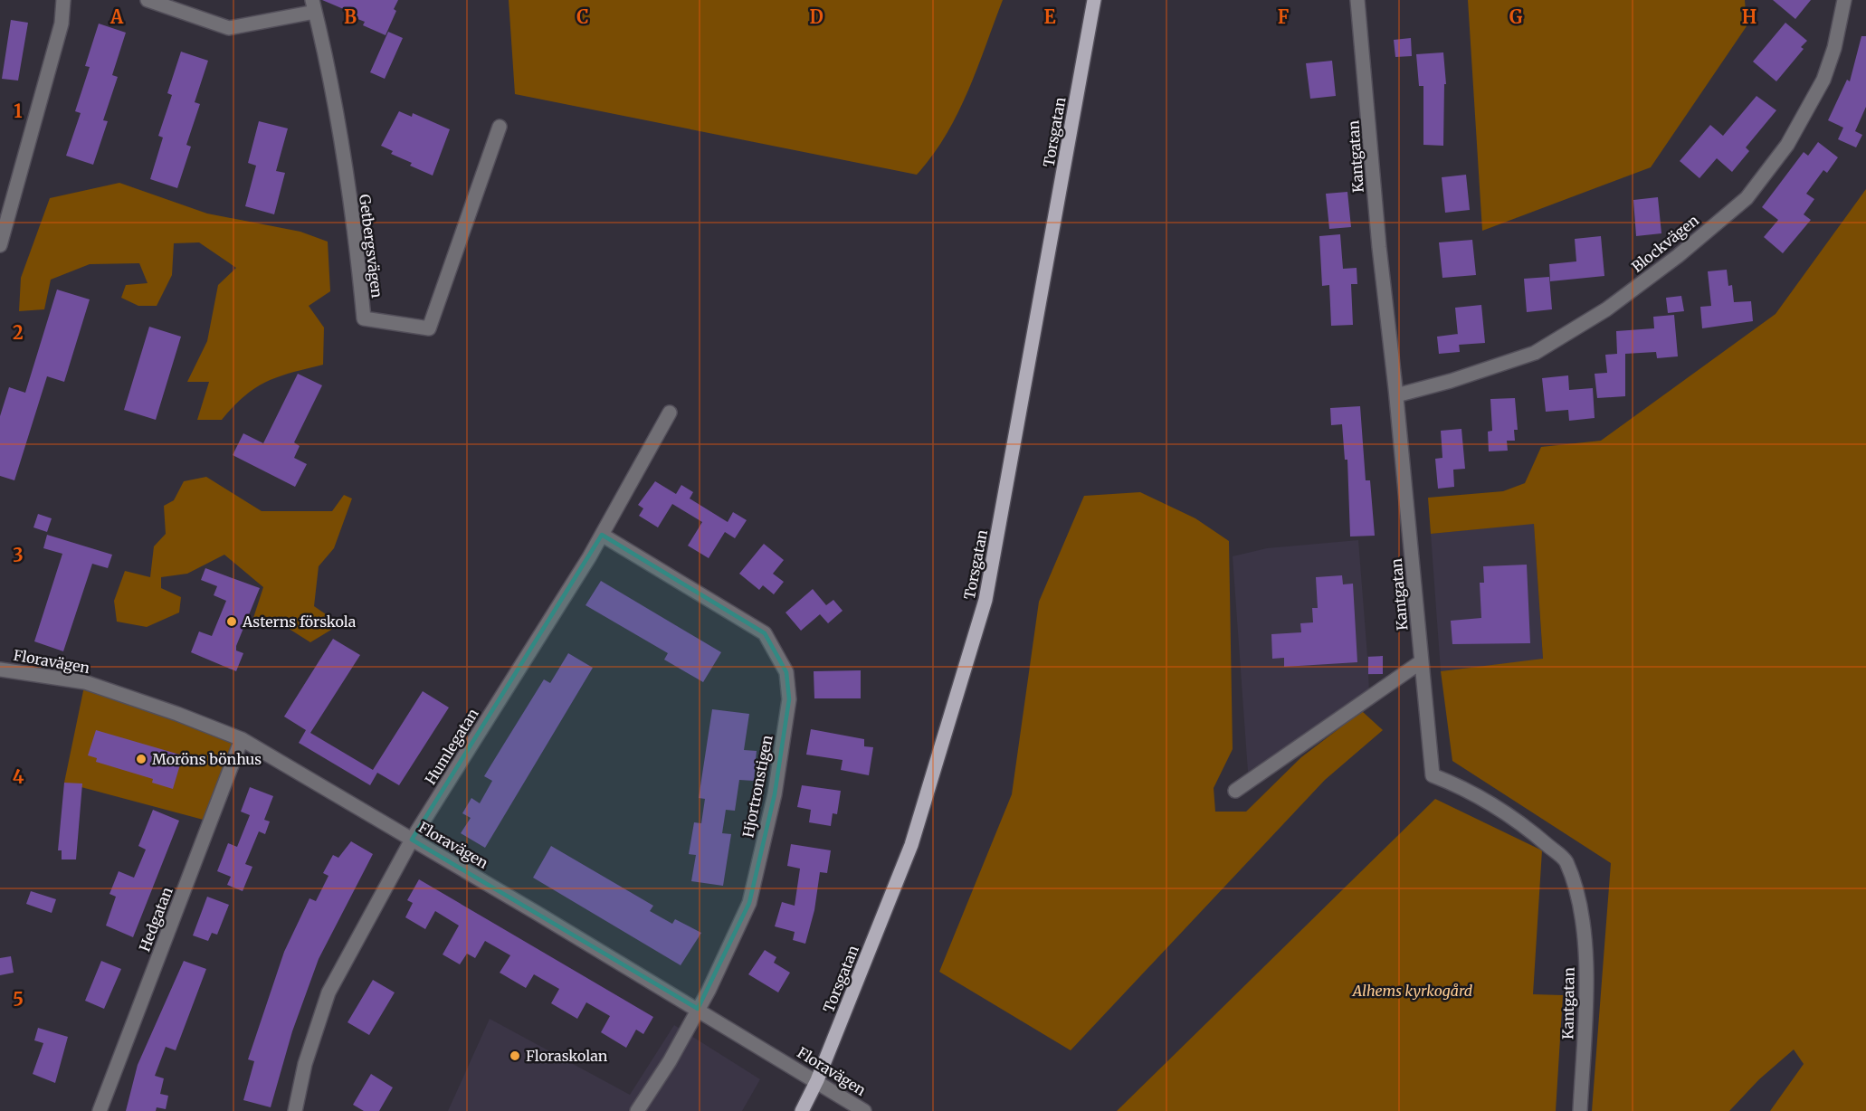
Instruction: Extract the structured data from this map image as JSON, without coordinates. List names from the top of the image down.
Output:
{
  "streets": {
    "main road": ["Torsgatan"],
    "street": [
      "Kantgatan",
      "Blockvägen",
      "Getbergsvägen",
      "Floravägen",
      "Humlegatan",
      "Hjortronstigen",
      "Hedgatan"
    ]
  },
  "crossings": [
    ["Torsgatan", "Floravägen"],
    ["Kantgatan", "Blockvägen"],
    ["Floravägen", "Humlegatan"],
    ["Floravägen", "Hjortronstigen"],
    ["Floravägen", "Hedgatan"],
    ["Humlegatan", "Hjortronstigen"]
  ],
  "parks": ["Alhems kyrkogård"],
  "places": ["Asterns förskola", "Moröns bönhus", "Floraskolan"],
  "grid": {
    "columns": [
      "A",
      "B",
      "C",
      "D",
      "E",
      "F",
      "G",
      "H"
    ],
    "rows": [
      "1",
      "2",
      "3",
      "4",
      "5"
    ]
  }
}
